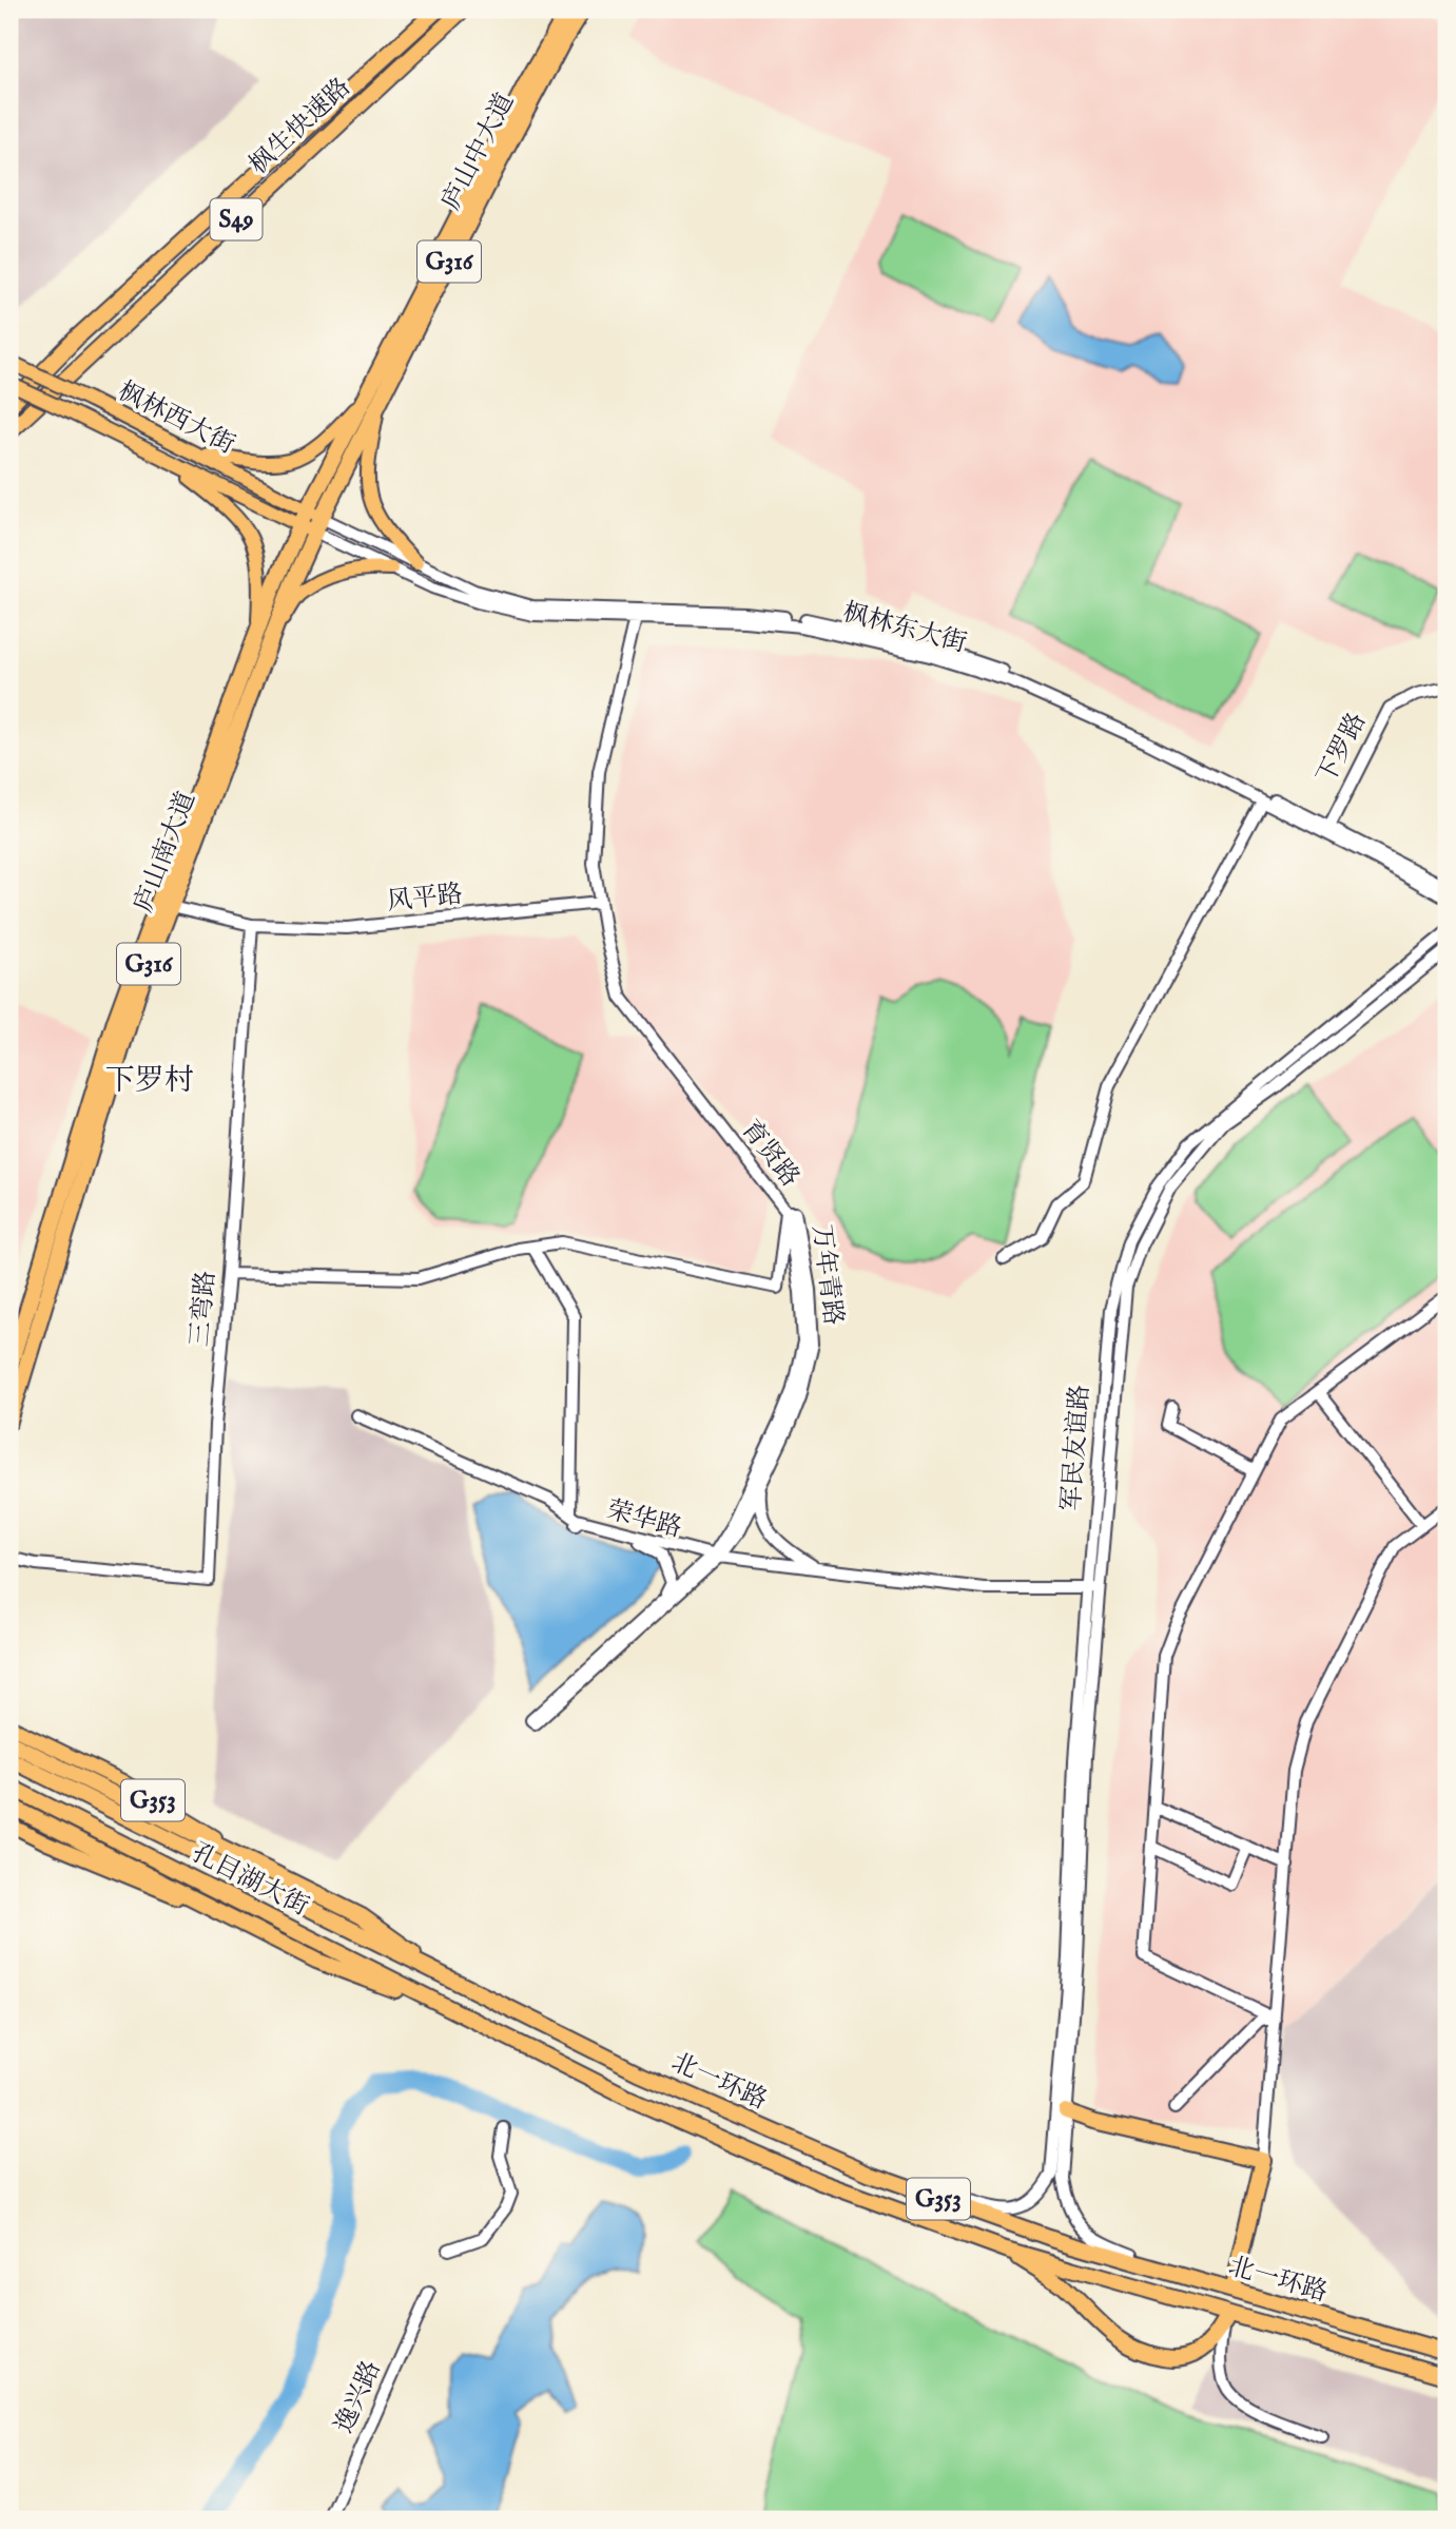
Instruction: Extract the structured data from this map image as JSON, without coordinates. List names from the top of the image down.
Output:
{
  "streets": {
    "highway": [
      "枫生快速路",
      "庐山中大道",
      "S49",
      "G316",
      "庐山南大道",
      "G353",
      "孔目湖大街",
      "北一环路"
    ],
    "main road": ["枫林西大街"],
    "street": [
      "枫林东大街",
      "下罗路",
      "风平路",
      "育贤路",
      "万年青路",
      "三弯路",
      "军民友谊路",
      "荣华路",
      "逸兴路"
    ]
  },
  "crossings": [
    ["庐山中大道", "枫林西大街"],
    ["庐山中大道", "枫林东大街"],
    ["庐山中大道", "庐山南大道"],
    ["枫林西大街", "枫林东大街"],
    ["枫林西大街", "庐山南大道"],
    ["枫林东大街", "下罗路"],
    ["枫林东大街", "庐山南大道"],
    ["枫林东大街", "育贤路"],
    ["风平路", "育贤路"],
    ["风平路", "三弯路"],
    ["育贤路", "万年青路"],
    ["育贤路", "三弯路"],
    ["万年青路", "荣华路"],
    ["军民友谊路", "荣华路"],
    ["G353", "孔目湖大街"],
    ["G353", "北一环路"],
    ["孔目湖大街", "北一环路"]
  ],
  "districts": ["下罗村"]
}
